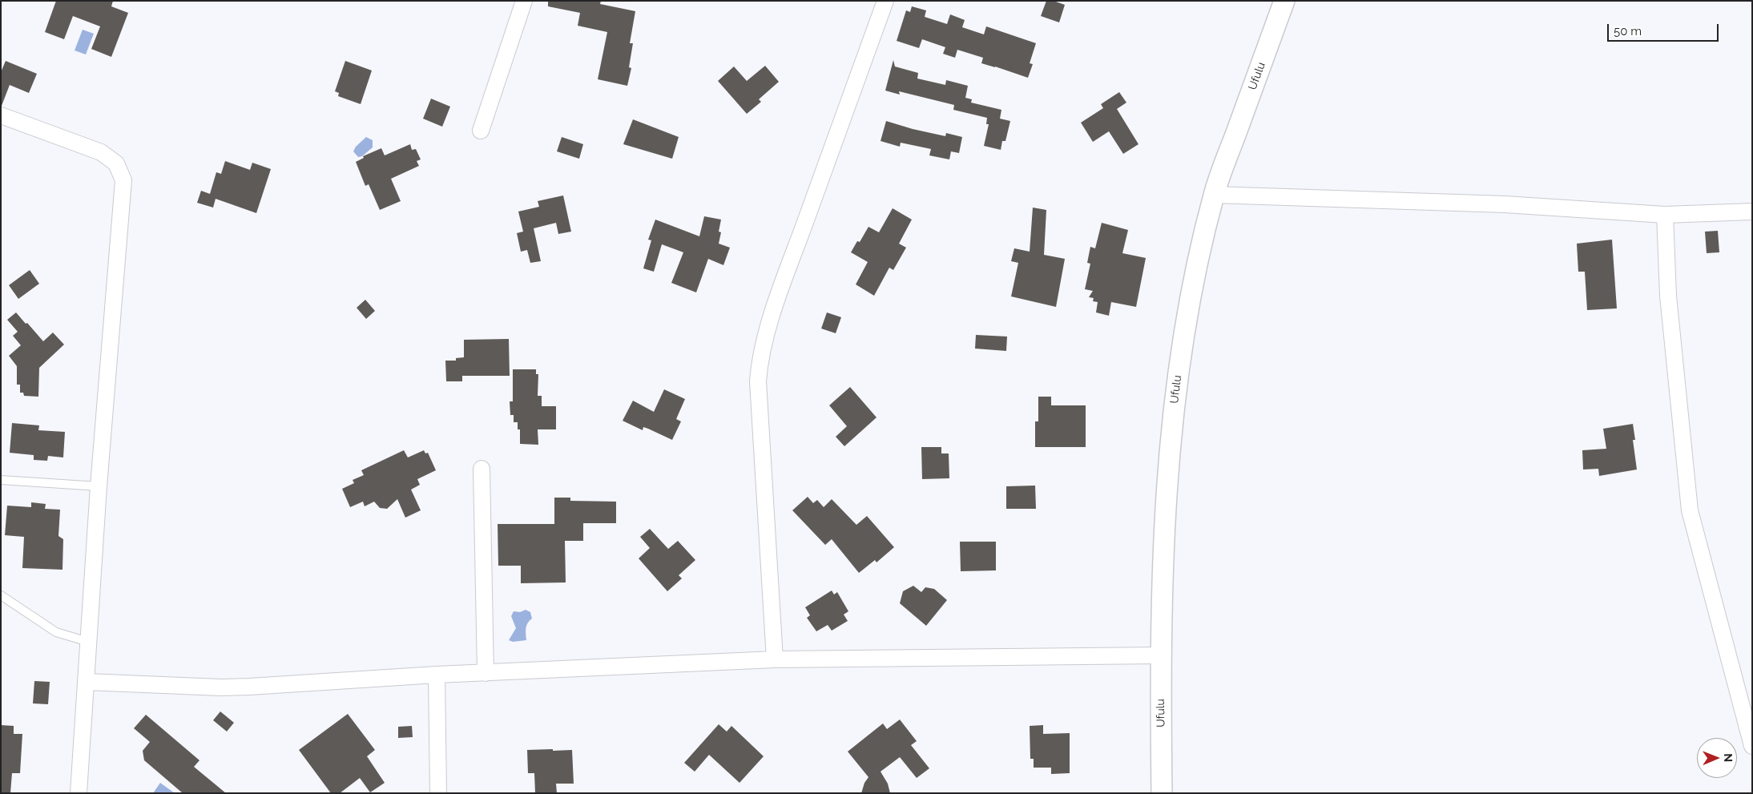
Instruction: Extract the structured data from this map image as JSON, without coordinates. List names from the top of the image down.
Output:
{
  "streets": {
    "street": ["Ufulu"]
  },
  "scale_bar": "50 m",
  "north": "right"
}
